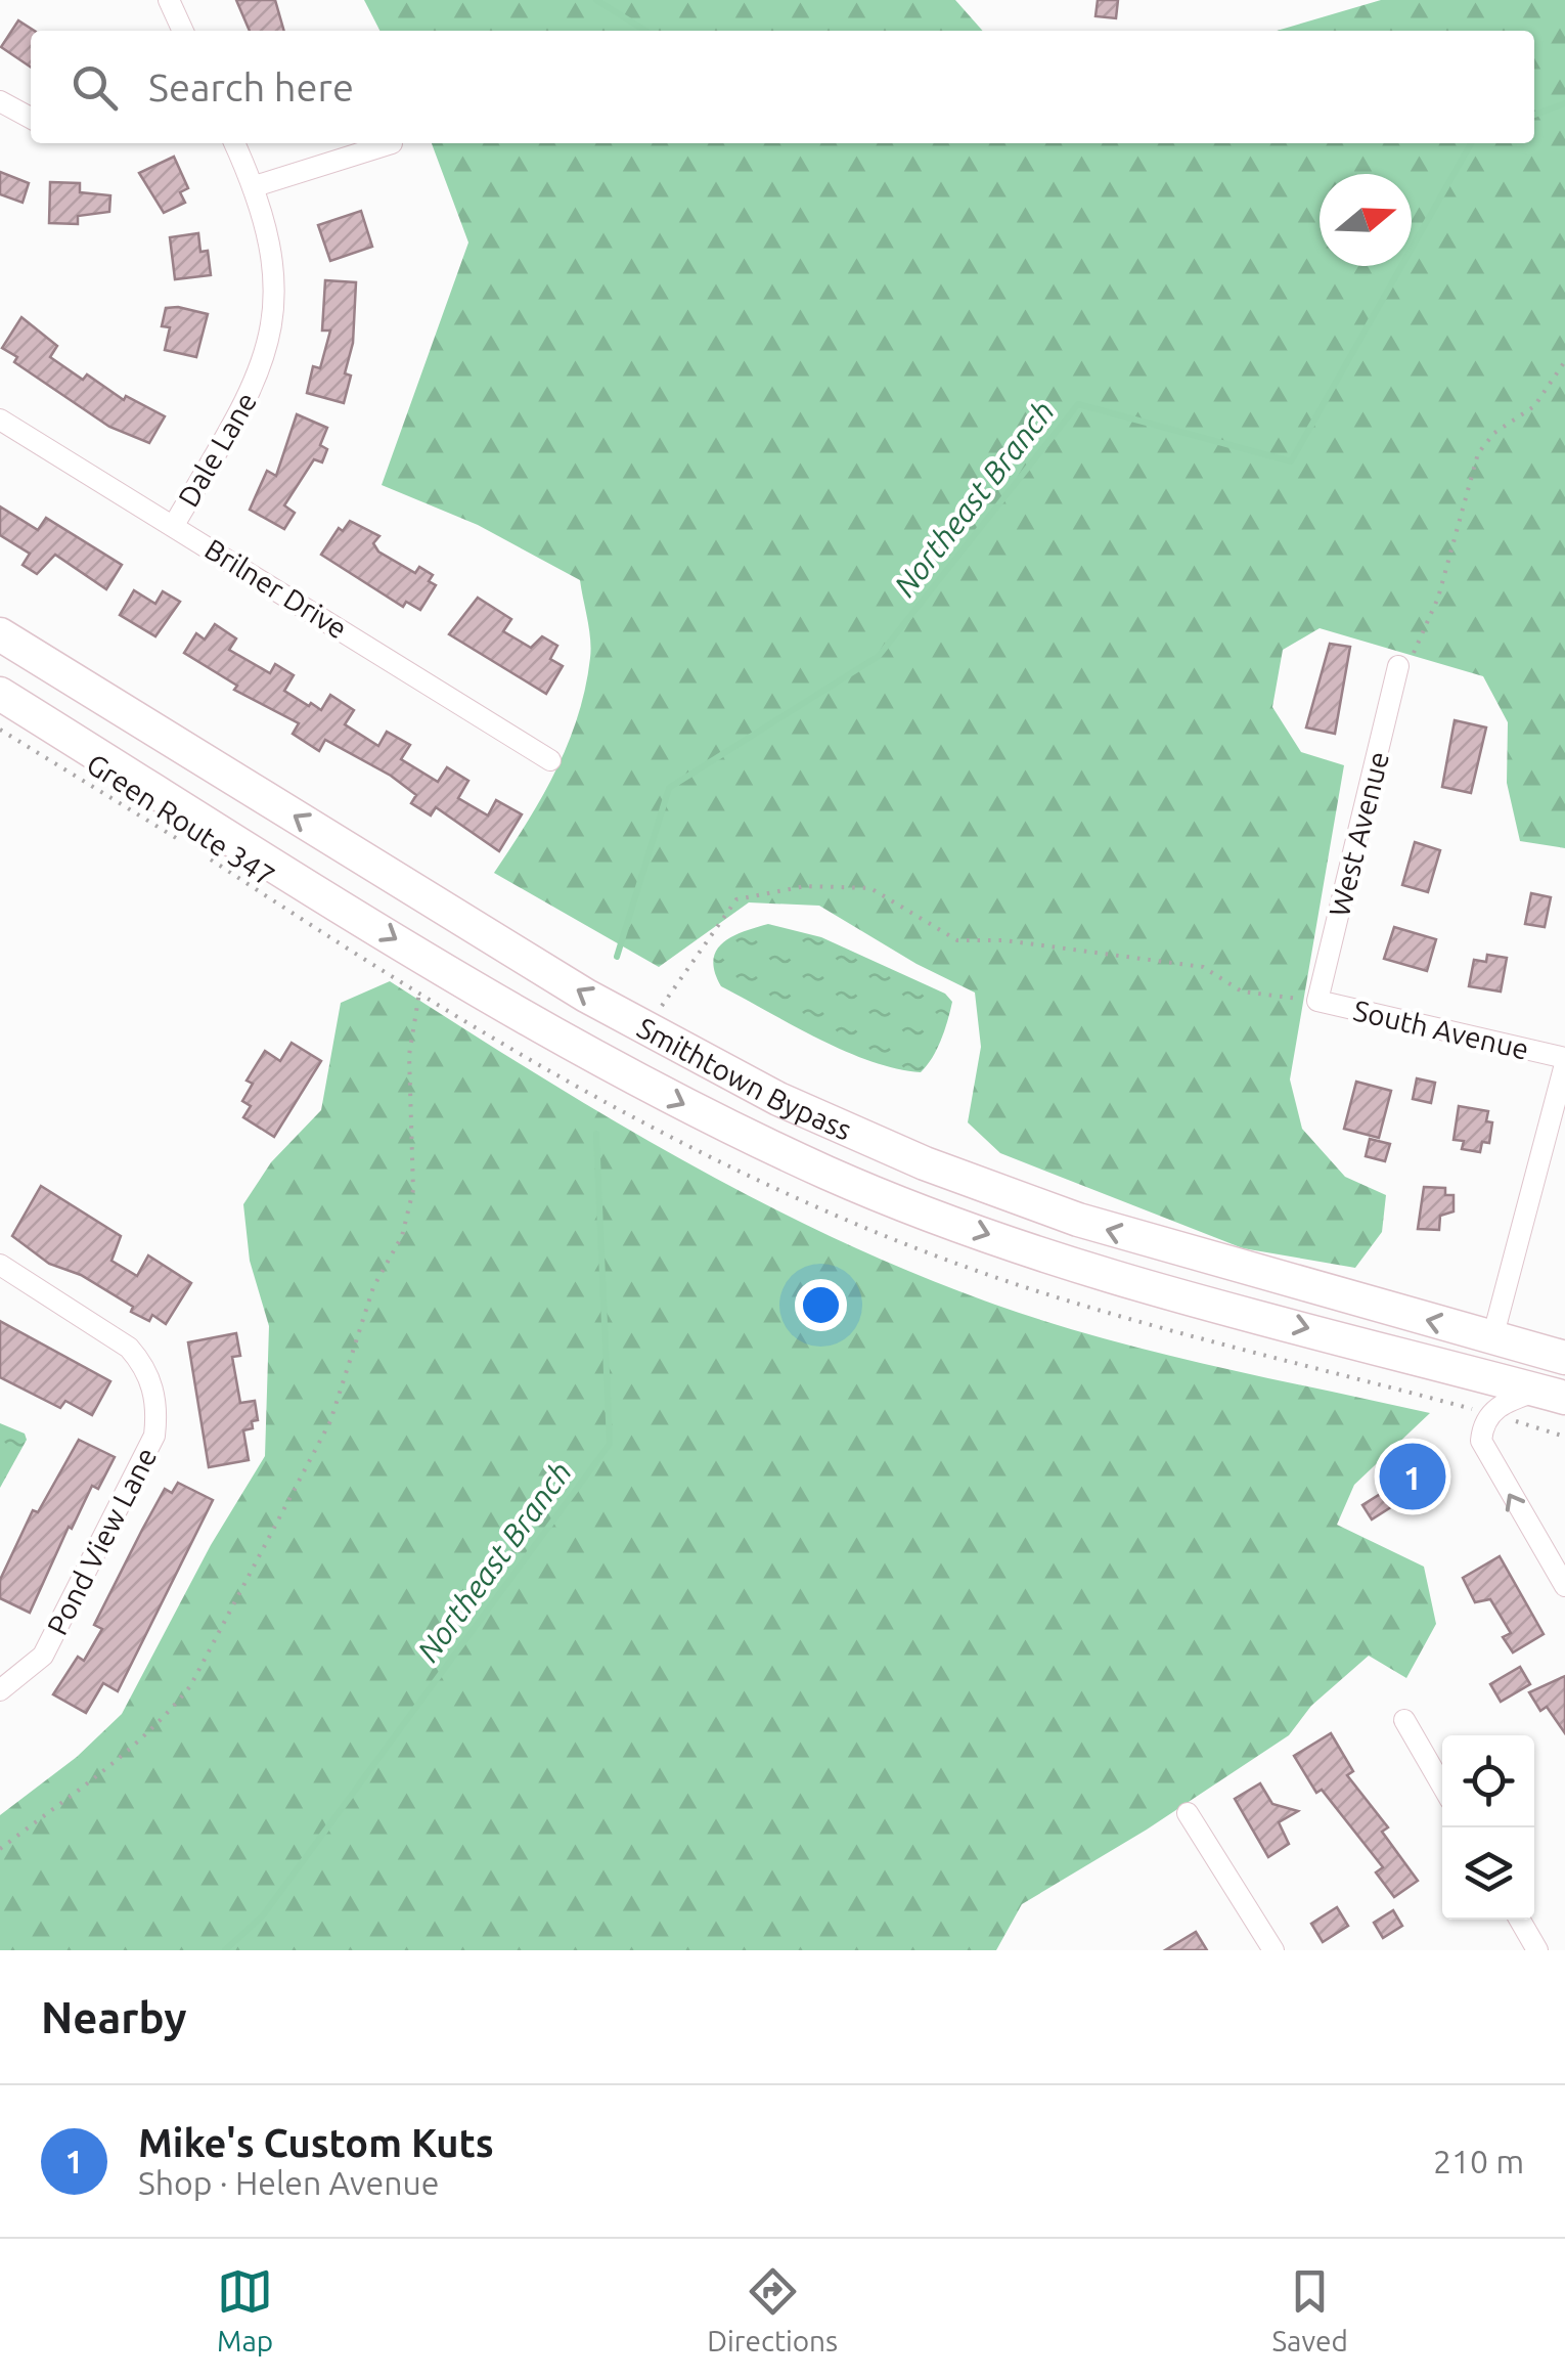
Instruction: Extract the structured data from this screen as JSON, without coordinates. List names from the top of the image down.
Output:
{
  "streets": {
    "highway": ["Smithtown Bypass"],
    "street": [
      "Dale Lane",
      "Brilner Drive",
      "West Avenue",
      "South Avenue",
      "Pond View Lane"
    ],
    "path": ["Green Route 347"]
  },
  "crossings": [
    ["Dale Lane", "Brilner Drive"],
    ["West Avenue", "South Avenue"]
  ],
  "water": ["Northeast Branch"],
  "north": "right",
  "page": {
    "search": "Search here",
    "pins": "1",
    "heading": "Nearby",
    "list": [
      {
        "mark": "1",
        "name": "Mike's Custom Kuts",
        "note": "Shop · Helen Avenue",
        "value": "210 m"
      }
    ],
    "nav": ["Map", "Directions", "Saved"]
  }
}
